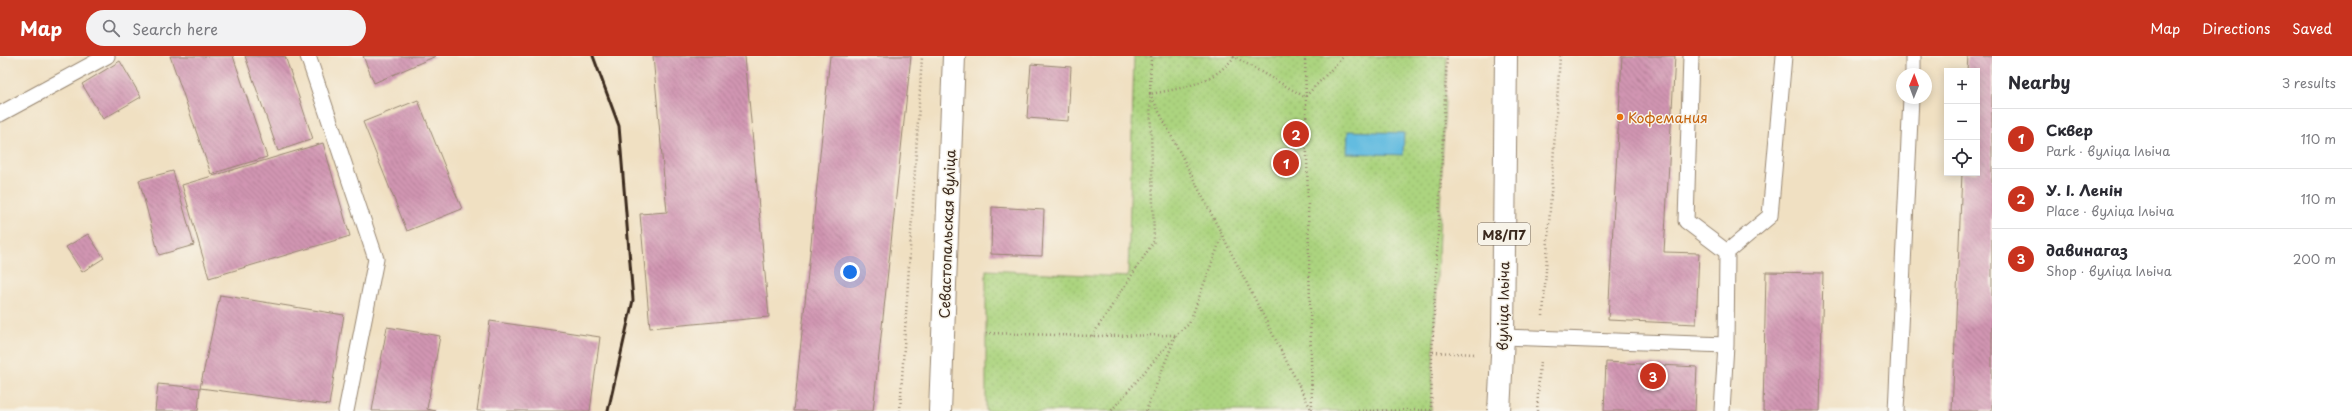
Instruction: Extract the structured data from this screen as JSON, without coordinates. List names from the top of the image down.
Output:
{
  "streets": {
    "main road": ["Севастопальская вуліца", "М8/П7", "вуліца Ільіча"]
  },
  "places": ["Кофемания"],
  "north": "top",
  "page": {
    "header": "Map",
    "search": "Search here",
    "nav": ["Map", "Directions", "Saved"],
    "heading": ["Nearby", "3 results"],
    "map_buttons": ["+", "−"],
    "list": [
      {
        "mark": "1",
        "name": "Сквер",
        "note": "Park · вуліца Ільіча",
        "value": "110 m"
      },
      {
        "mark": "2",
        "name": "У. І. Ленін",
        "note": "Place · вуліца Ільіча",
        "value": "110 m"
      },
      {
        "mark": "3",
        "name": "давинагаз",
        "note": "Shop · вуліца Ільіча",
        "value": "200 m"
      }
    ],
    "pins": ["2", "1", "3"]
  }
}
